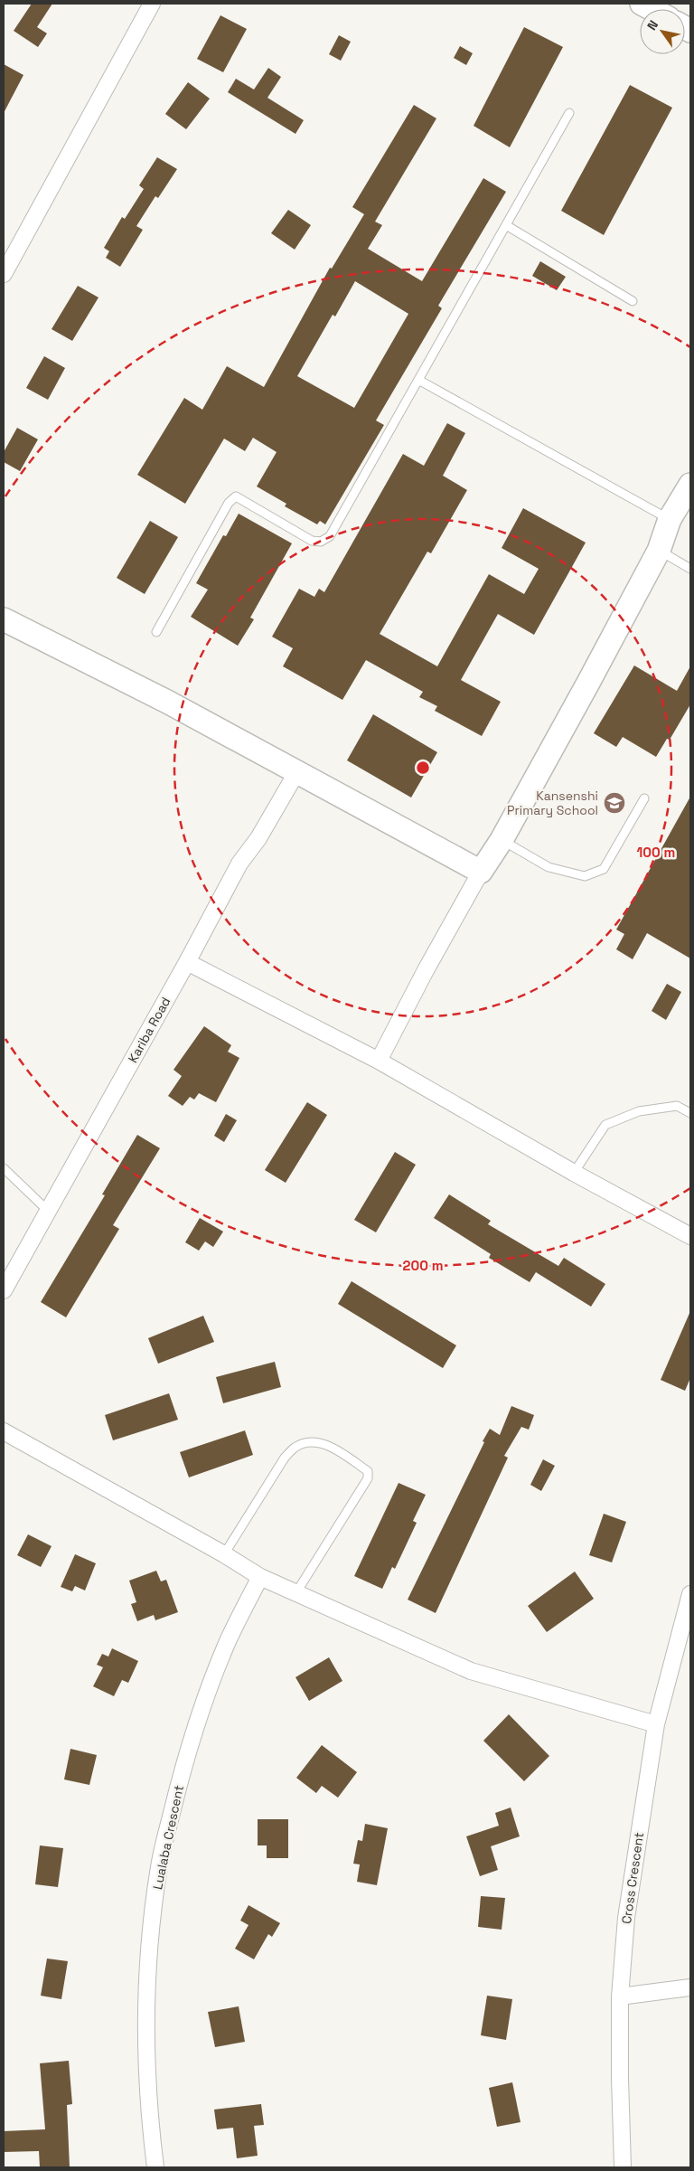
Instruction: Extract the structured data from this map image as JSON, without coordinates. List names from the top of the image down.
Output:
{
  "streets": {
    "street": ["Kariba Road", "Lualaba Crescent", "Cross Crescent"]
  },
  "places": {
    "school or university": ["Kansenshi Primary School"]
  },
  "north": "top left",
  "rings": ["100 m", "200 m"]
}
